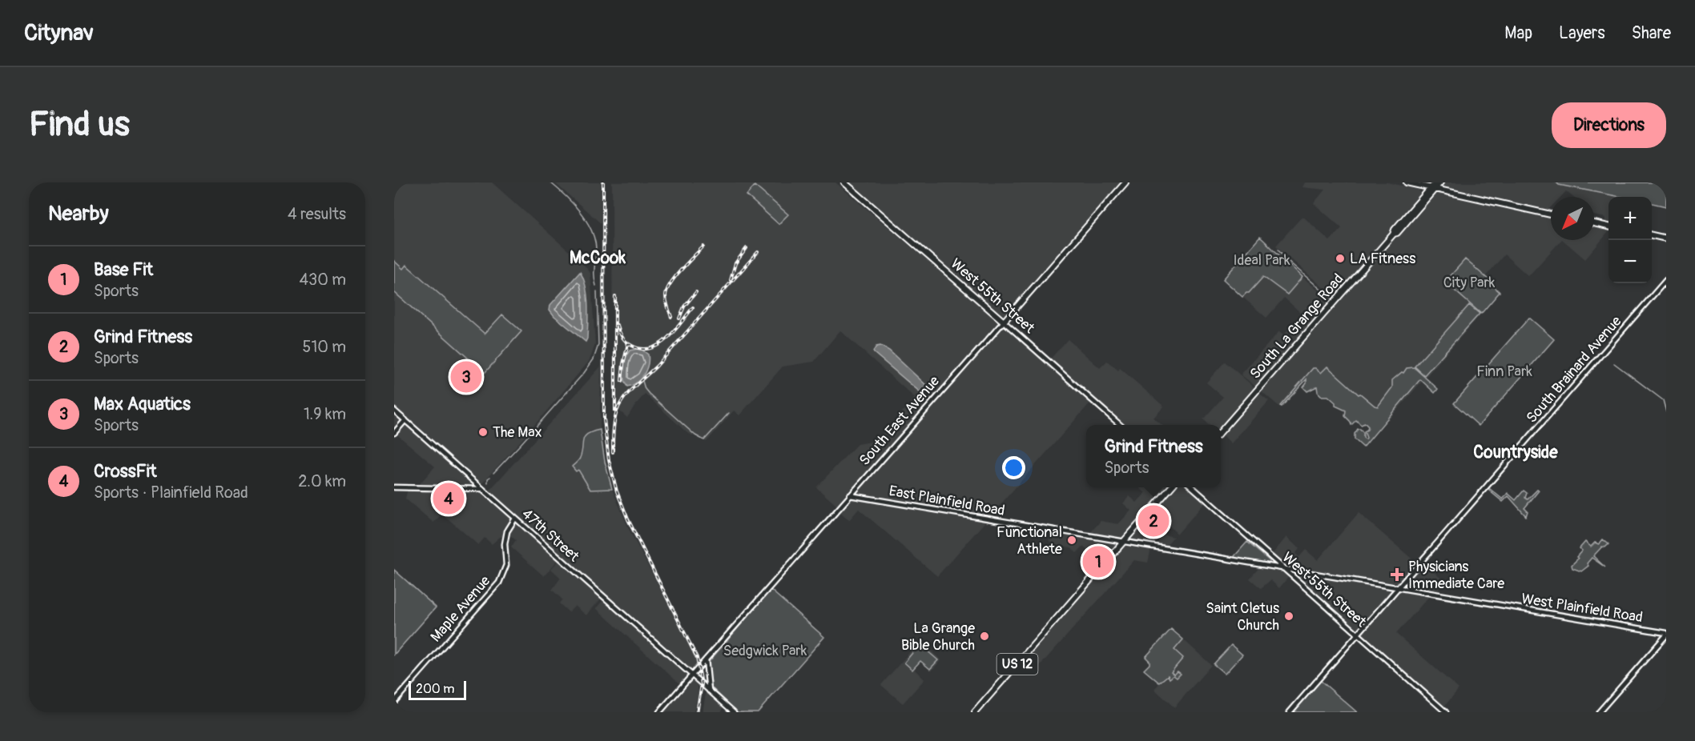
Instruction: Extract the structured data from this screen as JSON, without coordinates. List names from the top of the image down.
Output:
{
  "streets": {
    "main road": [
      "West 55th Street",
      "South La Grange Road",
      "South Brainard Avenue",
      "South East Avenue",
      "East Plainfield Road",
      "47th Street",
      "West Plainfield Road",
      "Maple Avenue",
      "US 12"
    ]
  },
  "crossings": [
    ["West 55th Street", "South Brainard Avenue"],
    ["West 55th Street", "South East Avenue"],
    ["West 55th Street", "West Plainfield Road"],
    ["South Brainard Avenue", "West Plainfield Road"],
    ["South East Avenue", "East Plainfield Road"],
    ["South East Avenue", "47th Street"],
    ["East Plainfield Road", "West Plainfield Road"],
    ["East Plainfield Road", "US 12"],
    ["47th Street", "Maple Avenue"],
    ["West Plainfield Road", "US 12"]
  ],
  "districts": ["McCook", "Countryside"],
  "parks": [
    "Ideal Park",
    "City Park",
    "Finn Park",
    "Sedgwick Park"
  ],
  "places": {
    "other": [
      "LA Fitness",
      "The Max",
      "Functional Athlete",
      "Saint Cletus Church",
      "La Grange Bible Church"
    ],
    "health": ["Physicians Immediate Care"]
  },
  "scale_bar": "200 m",
  "north": "bottom left",
  "page": {
    "header": "Citynav",
    "nav": ["Map", "Layers", "Share"],
    "buttons": "Directions",
    "title": "Find us",
    "heading": ["Nearby", "4 results"],
    "map_buttons": ["+", "−"],
    "list": [
      {
        "mark": "1",
        "name": "Base Fit",
        "note": "Sports",
        "value": "430 m"
      },
      {
        "mark": "2",
        "name": "Grind Fitness",
        "note": "Sports",
        "value": "510 m"
      },
      {
        "mark": "3",
        "name": "Max Aquatics",
        "note": "Sports",
        "value": "1.9 km"
      },
      {
        "mark": "4",
        "name": "CrossFit",
        "note": "Sports · Plainfield Road",
        "value": "2.0 km"
      }
    ],
    "pins": [
      "3",
      "4",
      "2",
      "1"
    ],
    "popup": ["Grind Fitness", "Sports"],
    "scale": "200 m"
  }
}
